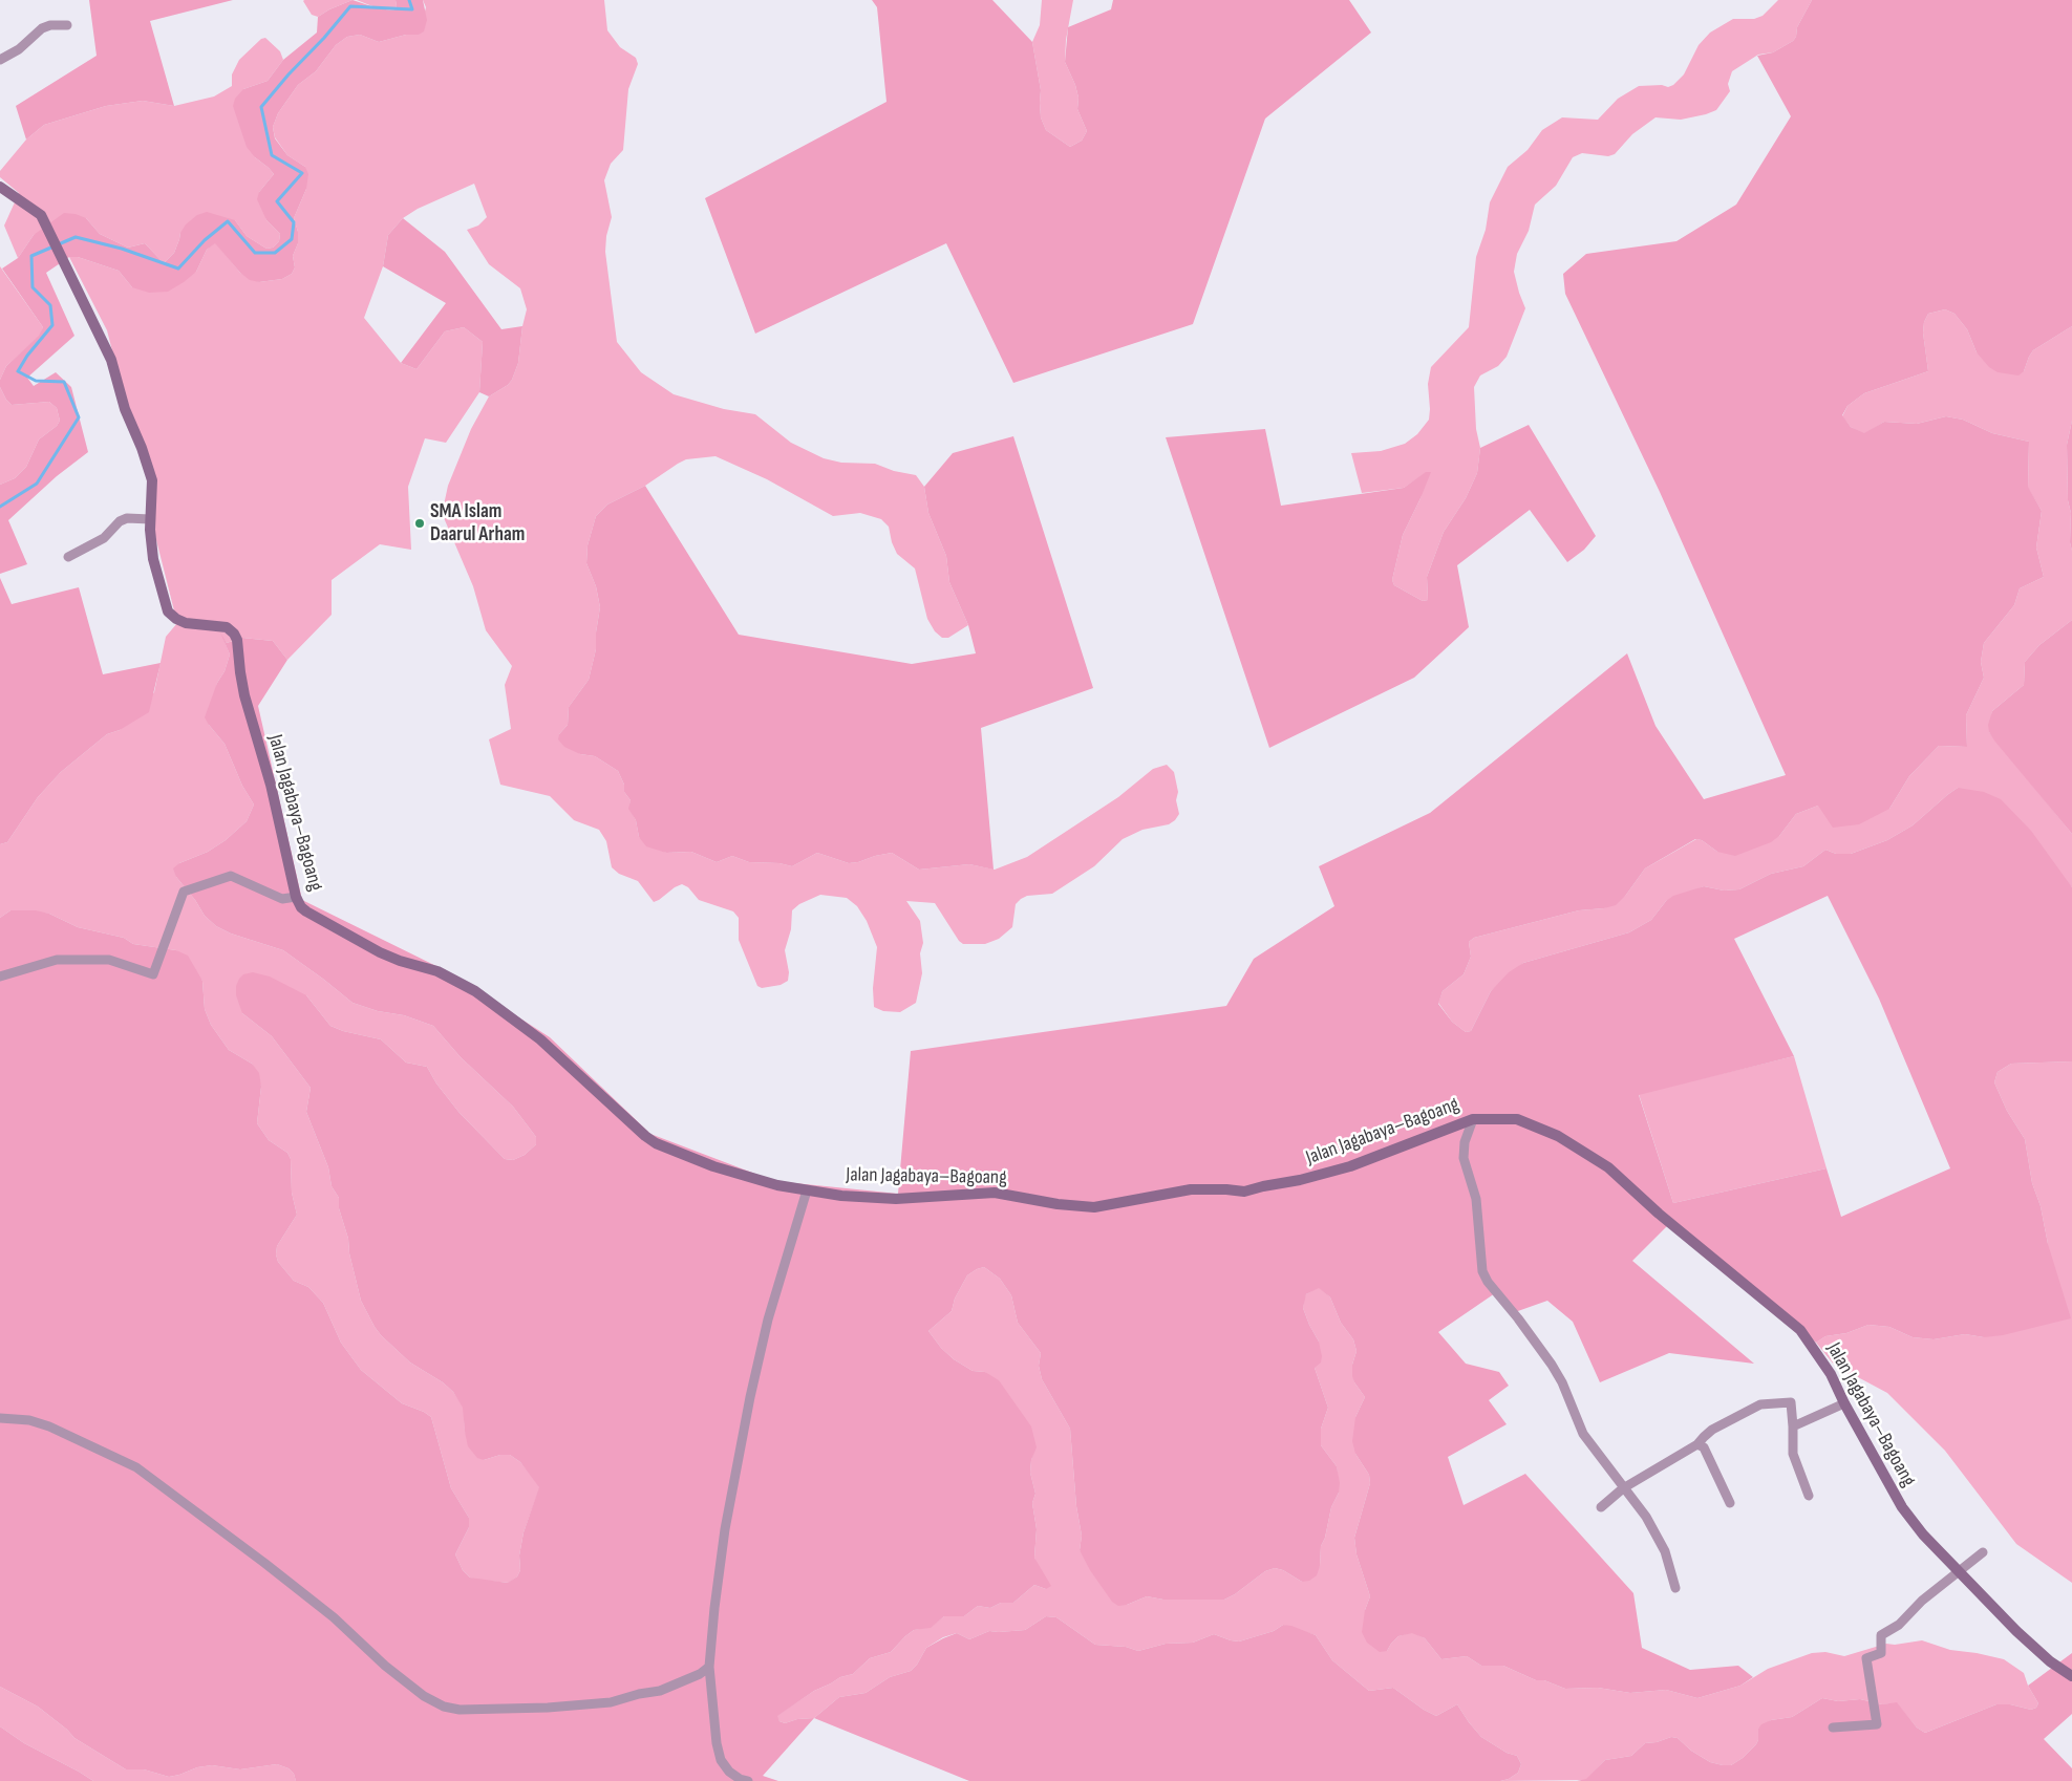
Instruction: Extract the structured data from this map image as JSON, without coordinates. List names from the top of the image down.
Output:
{
  "streets": {
    "street": ["Jalan Jagabaya–Bagoang"]
  },
  "places": ["SMA Islam Daarul Arham"]
}
